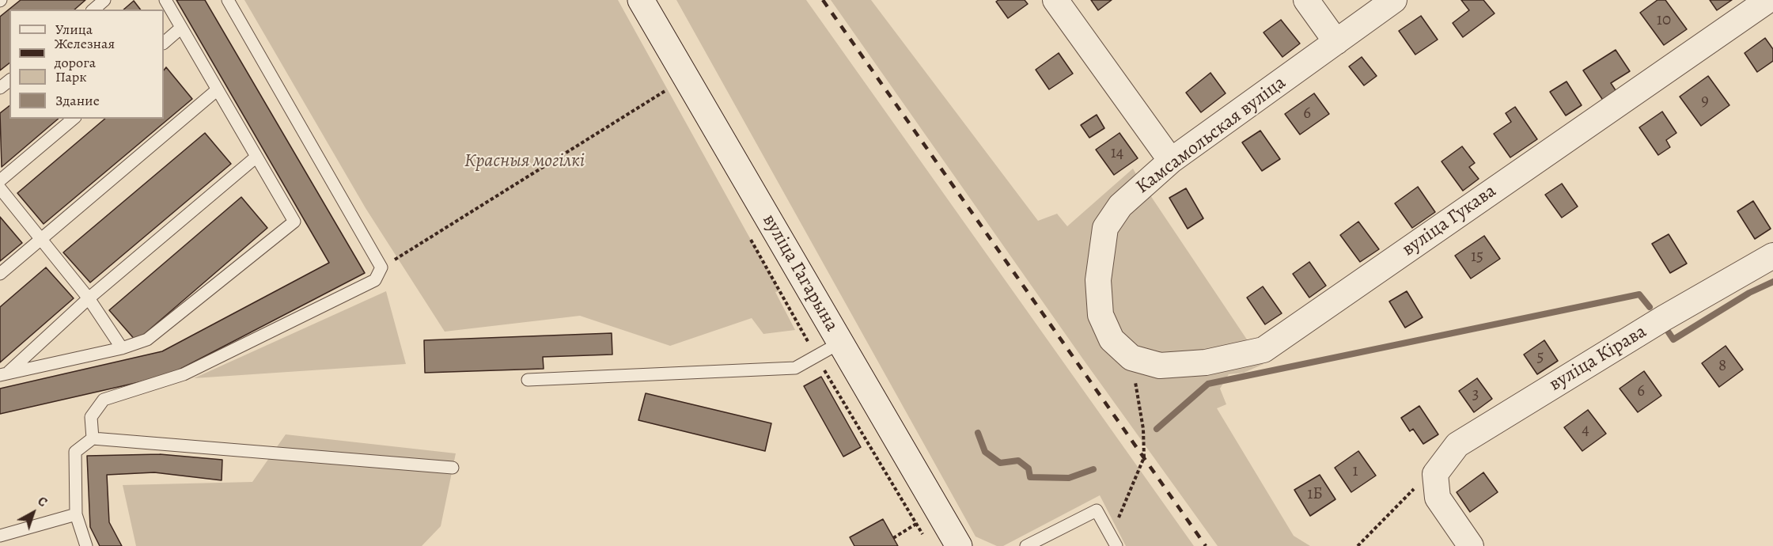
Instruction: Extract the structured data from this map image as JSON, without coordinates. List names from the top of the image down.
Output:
{
  "streets": {
    "main road": ["вуліца Гагарына"],
    "street": ["Камсамольская вуліца", "вуліца Гукава", "вуліца Кірава"]
  },
  "crossings": [
    ["Камсамольская вуліца", "вуліца Гукава"]
  ],
  "parks": ["Красныя могілкі"],
  "house_numbers": [
    "10",
    "9",
    "6",
    "14",
    "15",
    "5",
    "8",
    "6",
    "3",
    "4",
    "1",
    "1Б"
  ],
  "legend": [
    "Улица",
    "Железная дорога",
    "Парк",
    "Здание"
  ],
  "north": "top right"
}
